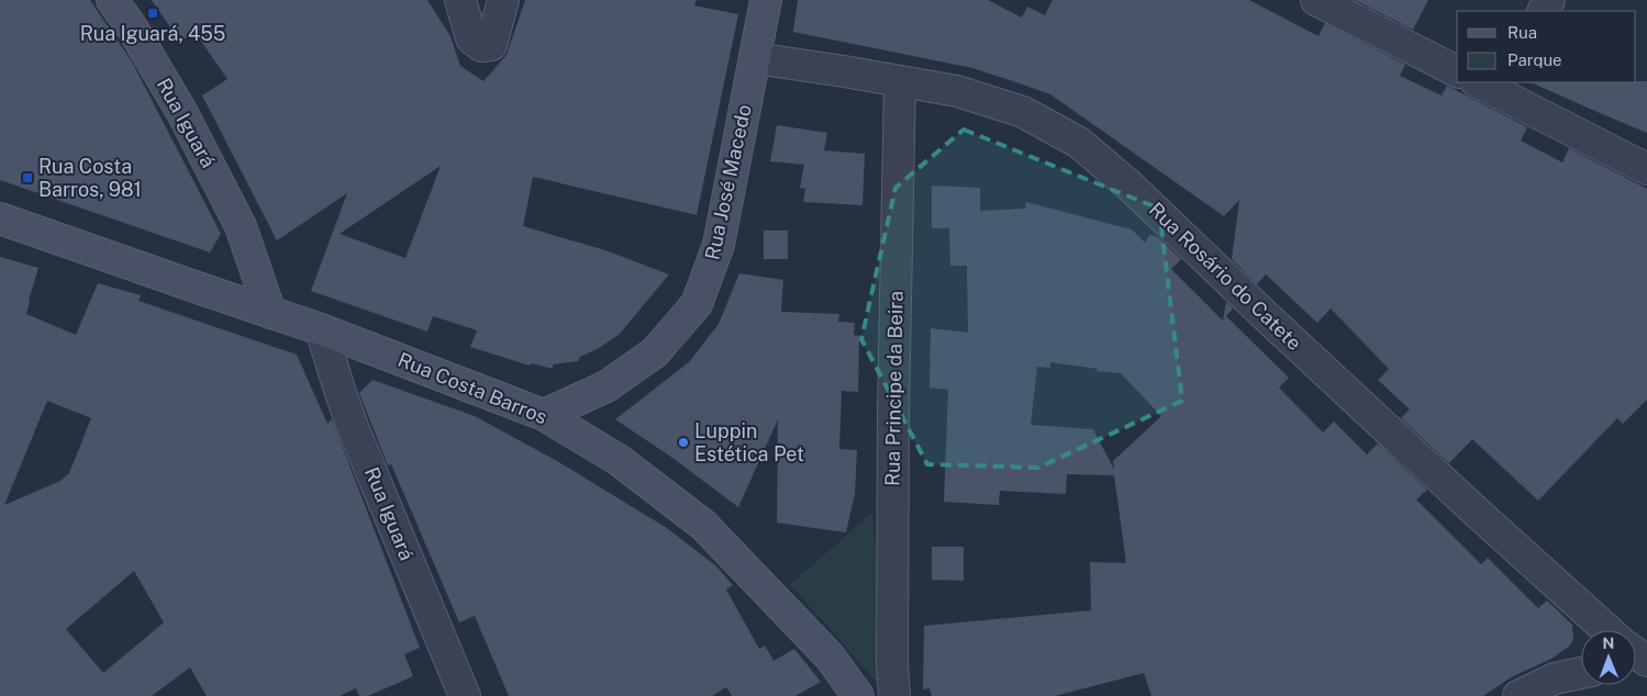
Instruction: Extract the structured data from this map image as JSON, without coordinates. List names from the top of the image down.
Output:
{
  "streets": {
    "main road": ["Rua Iguará", "Rua José Macedo", "Rua Costa Barros"],
    "street": ["Rua Rosário do Catete", "Rua Principe da Beira"]
  },
  "crossings": [
    ["Rua Iguará", "Rua Costa Barros"],
    ["Rua José Macedo", "Rua Rosário do Catete"],
    ["Rua José Macedo", "Rua Costa Barros"],
    ["Rua Rosário do Catete", "Rua Principe da Beira"]
  ],
  "places": {
    "transit": ["Rua Iguará, 455", "Rua Costa Barros, 981"],
    "other": ["Luppin Estética Pet"]
  },
  "legend": ["Rua", "Parque"],
  "north": "top"
}
